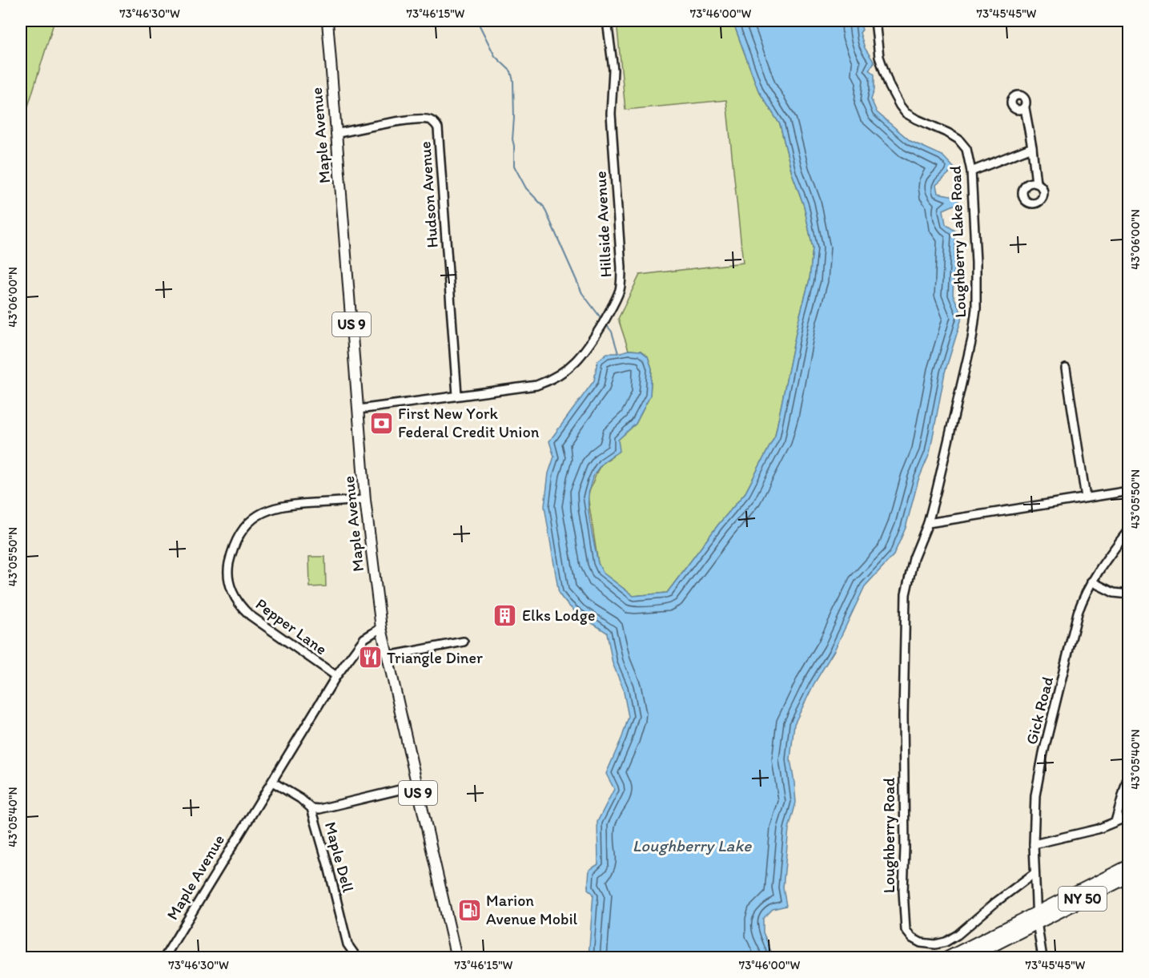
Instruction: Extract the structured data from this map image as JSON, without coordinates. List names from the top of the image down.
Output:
{
  "streets": {
    "highway": ["NY 50"],
    "main road": ["Maple Avenue", "US 9"],
    "street": [
      "Hudson Avenue",
      "Hillside Avenue",
      "Loughberry Lake Road",
      "Pepper Lane",
      "Gick Road",
      "Loughberry Road",
      "Maple Dell"
    ]
  },
  "crossings": [
    ["Maple Avenue", "Hudson Avenue"],
    ["Maple Avenue", "Hillside Avenue"],
    ["Maple Avenue", "US 9"],
    ["Maple Avenue", "Pepper Lane"],
    ["Maple Avenue", "Maple Dell"],
    ["Hudson Avenue", "Hillside Avenue"],
    ["Loughberry Lake Road", "Loughberry Road"],
    ["Gick Road", "Loughberry Road"],
    ["Gick Road", "NY 50"]
  ],
  "water": ["Loughberry Lake"],
  "places": {
    "bank": ["First New York Federal Credit Union"],
    "building": ["Elks Lodge"],
    "restaurant": ["Triangle Diner"],
    "fuel station": ["Marion Avenue Mobil"]
  },
  "coordinates": [
    "73°46'30\"W",
    "73°46'15\"W",
    "73°46'00\"W",
    "73°45'45\"W",
    "43°06'00\"N",
    "43°05'50\"N",
    "43°05'40\"N"
  ]
}
